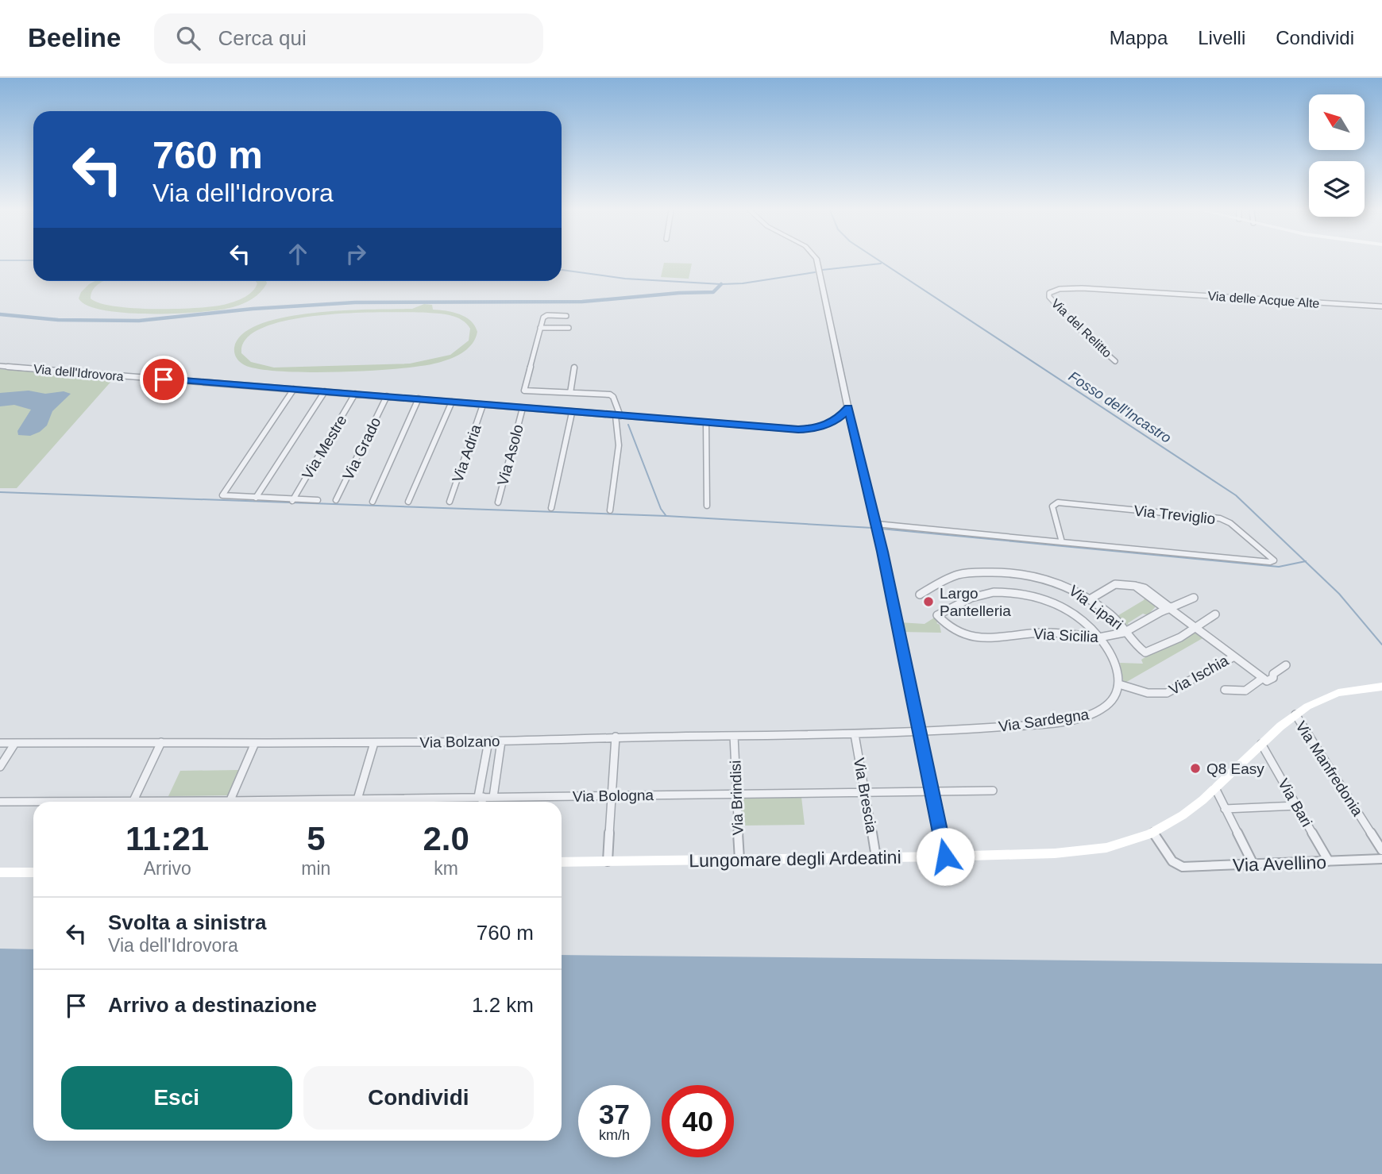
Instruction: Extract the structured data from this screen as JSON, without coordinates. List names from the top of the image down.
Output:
{
  "streets": {
    "main road": ["Lungomare degli Ardeatini"],
    "street": [
      "Via delle Acque Alte",
      "Via del Relitto",
      "Via dell'Idrovora",
      "Via Mestre",
      "Via Grado",
      "Via Adria",
      "Via Asolo",
      "Via Treviglio",
      "Via Lipari",
      "Via Sicilia",
      "Via Ischia",
      "Via Sardegna",
      "Via Bolzano",
      "Via Manfredonia",
      "Via Bologna",
      "Via Brescia",
      "Via Brindisi",
      "Via Bari",
      "Via Avellino"
    ]
  },
  "crossings": [
    ["Via delle Acque Alte", "Via del Relitto"],
    ["Via dell'Idrovora", "Via Mestre"],
    ["Via dell'Idrovora", "Via Grado"],
    ["Via dell'Idrovora", "Via Adria"],
    ["Via dell'Idrovora", "Via Asolo"],
    ["Via Lipari", "Via Sicilia"],
    ["Via Lipari", "Via Ischia"],
    ["Via Sicilia", "Via Ischia"],
    ["Via Ischia", "Via Sardegna"],
    ["Via Sardegna", "Via Bolzano"],
    ["Via Bolzano", "Via Brescia"],
    ["Via Bolzano", "Via Brindisi"],
    ["Via Manfredonia", "Lungomare degli Ardeatini"],
    ["Via Bologna", "Via Brescia"],
    ["Via Bologna", "Via Brindisi"],
    ["Via Brescia", "Lungomare degli Ardeatini"],
    ["Via Brindisi", "Lungomare degli Ardeatini"],
    ["Via Bari", "Lungomare degli Ardeatini"],
    ["Via Bari", "Via Avellino"],
    ["Lungomare degli Ardeatini", "Via Avellino"]
  ],
  "water": ["Fosso dell'Incastro"],
  "places": ["Largo Pantelleria", "Q8 Easy"],
  "north": "top left",
  "page": {
    "header": "Beeline",
    "search": "Cerca qui",
    "nav": ["Mappa", "Livelli", "Condividi"],
    "turn": ["760 m", "Via dell'Idrovora"],
    "eta": [
      "11:21",
      "Arrivo",
      "5",
      "min",
      "2.0",
      "km"
    ],
    "list": [
      {
        "name": "Svolta a sinistra",
        "note": "Via dell'Idrovora",
        "value": "760 m"
      },
      {
        "name": "Arrivo a destinazione",
        "value": "1.2 km"
      }
    ],
    "buttons": ["Esci", "Condividi"],
    "speed": "37 km/h",
    "limit": "40"
  }
}
